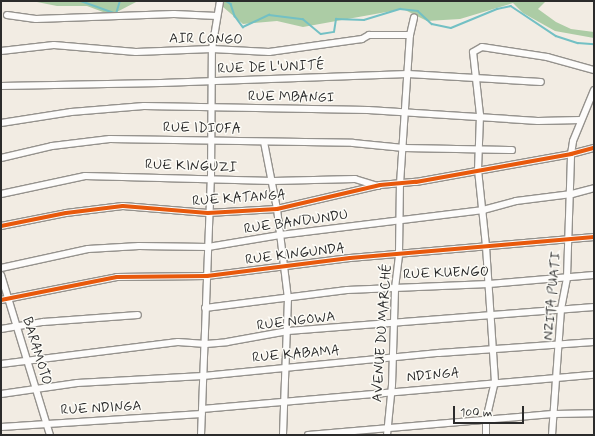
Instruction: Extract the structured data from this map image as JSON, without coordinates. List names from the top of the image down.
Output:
{
  "streets": {
    "street": [
      "AIR CONGO",
      "RUE DE L'UNITÉ",
      "RUE MBANGI",
      "RUE IDIOFA",
      "RUE KINGUZI",
      "RUE KATANGA",
      "RUE BANDUNDU",
      "RUE KINGUNDA",
      "RUE KUENGO",
      "NZITA PUATI",
      "RUE NGOWA",
      "AVENUE DU MARCHÉ",
      "BARAMOTO",
      "RUE KABAMA",
      "NDINGA",
      "RUE NDINGA"
    ]
  },
  "crossings": [
    ["AIR CONGO", "AVENUE DU MARCHÉ"],
    ["RUE DE L'UNITÉ", "AVENUE DU MARCHÉ"],
    ["RUE MBANGI", "NZITA PUATI"],
    ["RUE MBANGI", "AVENUE DU MARCHÉ"],
    ["RUE IDIOFA", "AVENUE DU MARCHÉ"],
    ["RUE KINGUZI", "RUE KATANGA"],
    ["RUE KATANGA", "NZITA PUATI"],
    ["RUE KATANGA", "AVENUE DU MARCHÉ"],
    ["RUE BANDUNDU", "NZITA PUATI"],
    ["RUE BANDUNDU", "AVENUE DU MARCHÉ"],
    ["RUE KINGUNDA", "NZITA PUATI"],
    ["RUE KINGUNDA", "AVENUE DU MARCHÉ"],
    ["RUE KINGUNDA", "BARAMOTO"],
    ["RUE KUENGO", "NZITA PUATI"],
    ["RUE KUENGO", "AVENUE DU MARCHÉ"],
    ["NZITA PUATI", "RUE NGOWA"],
    ["NZITA PUATI", "RUE KABAMA"],
    ["NZITA PUATI", "NDINGA"],
    ["RUE NGOWA", "AVENUE DU MARCHÉ"],
    ["RUE NGOWA", "BARAMOTO"],
    ["AVENUE DU MARCHÉ", "RUE KABAMA"],
    ["AVENUE DU MARCHÉ", "NDINGA"],
    ["BARAMOTO", "RUE KABAMA"],
    ["BARAMOTO", "RUE NDINGA"],
    ["NDINGA", "RUE NDINGA"]
  ],
  "scale_bar": "100 m"
}
